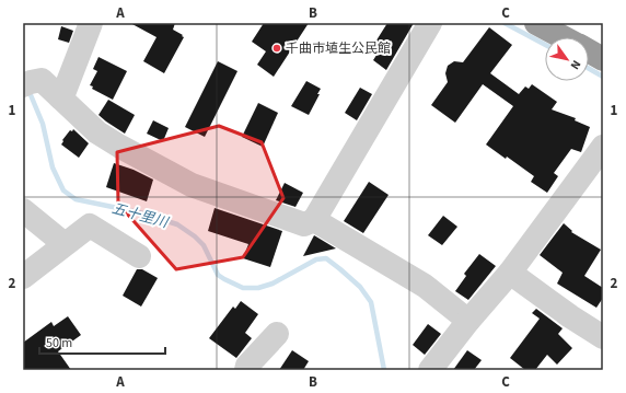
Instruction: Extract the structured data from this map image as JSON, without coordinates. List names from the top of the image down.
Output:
{
  "water": ["五十里川"],
  "places": ["千曲市埴生公民館"],
  "scale_bar": "50 m",
  "north": "bottom right",
  "grid": {
    "columns": ["A", "B", "C"],
    "rows": ["1", "2"]
  }
}
